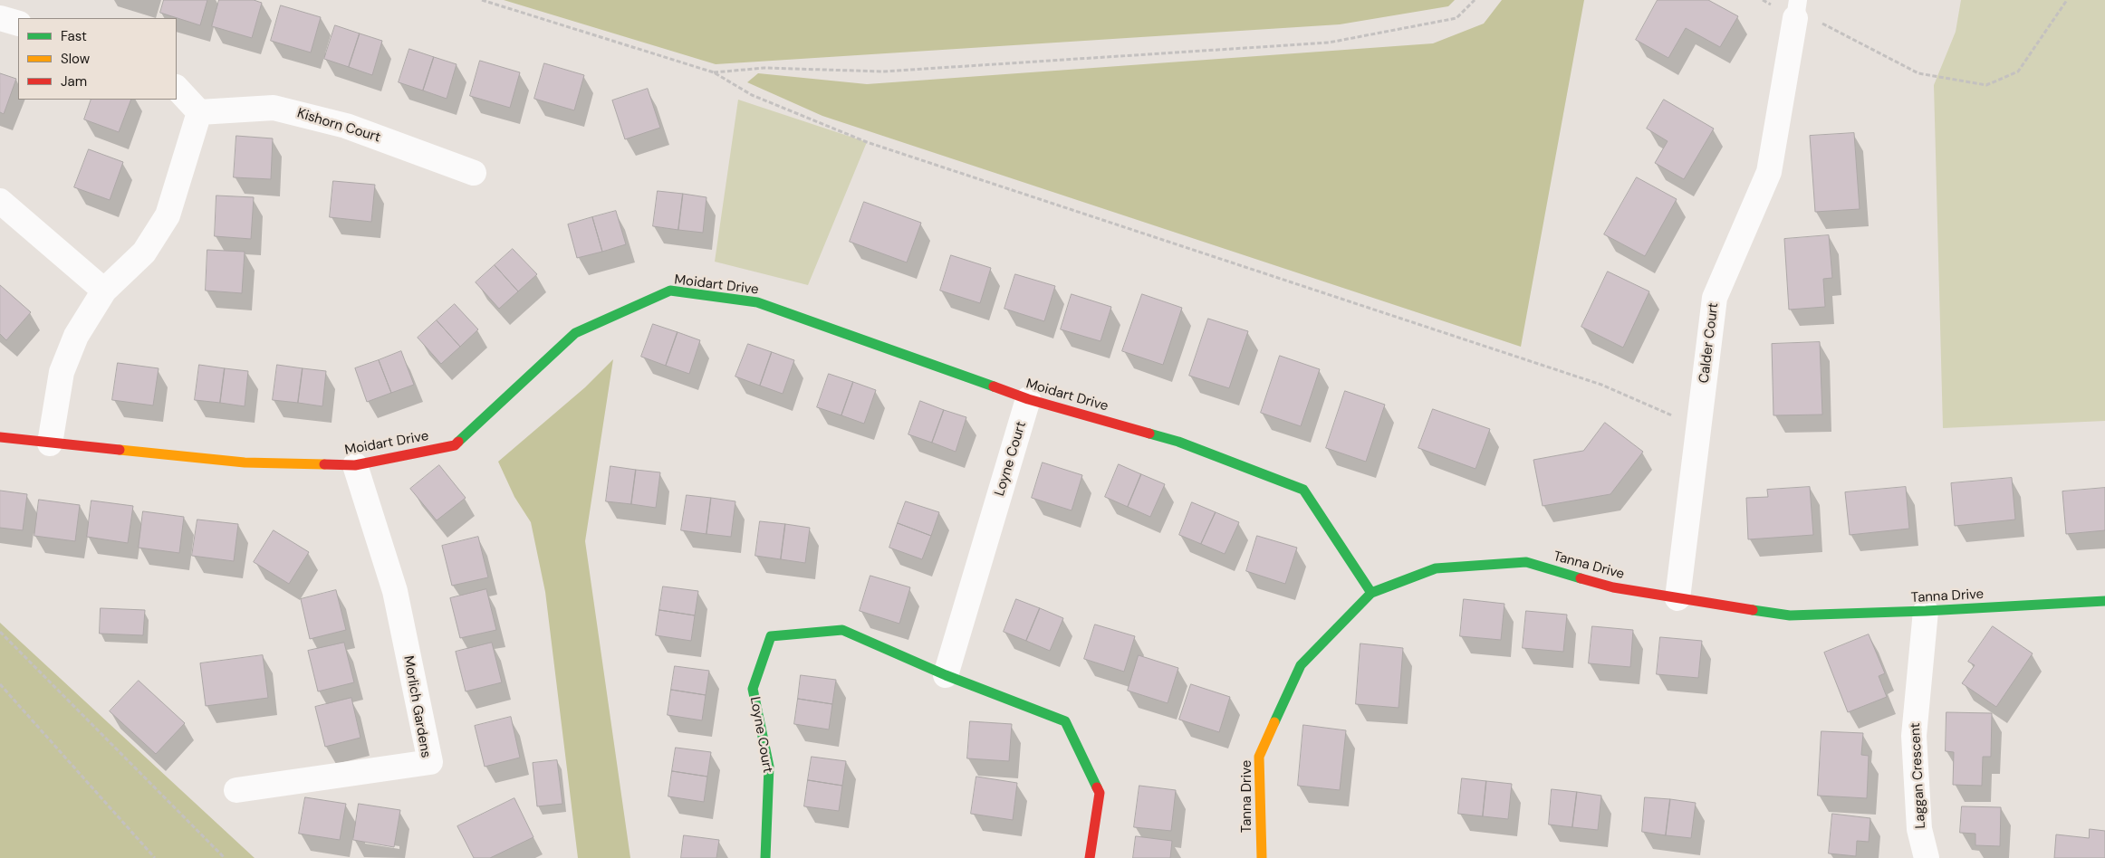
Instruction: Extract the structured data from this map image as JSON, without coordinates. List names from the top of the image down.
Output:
{
  "streets": {
    "street": [
      "Kishorn Court",
      "Moidart Drive",
      "Calder Court",
      "Loyne Court",
      "Tanna Drive",
      "Morlich Gardens",
      "Laggan Crescent"
    ]
  },
  "crossings": [
    ["Moidart Drive", "Loyne Court"],
    ["Moidart Drive", "Tanna Drive"],
    ["Moidart Drive", "Morlich Gardens"],
    ["Calder Court", "Tanna Drive"],
    ["Tanna Drive", "Laggan Crescent"]
  ],
  "legend": ["Fast", "Slow", "Jam"]
}
